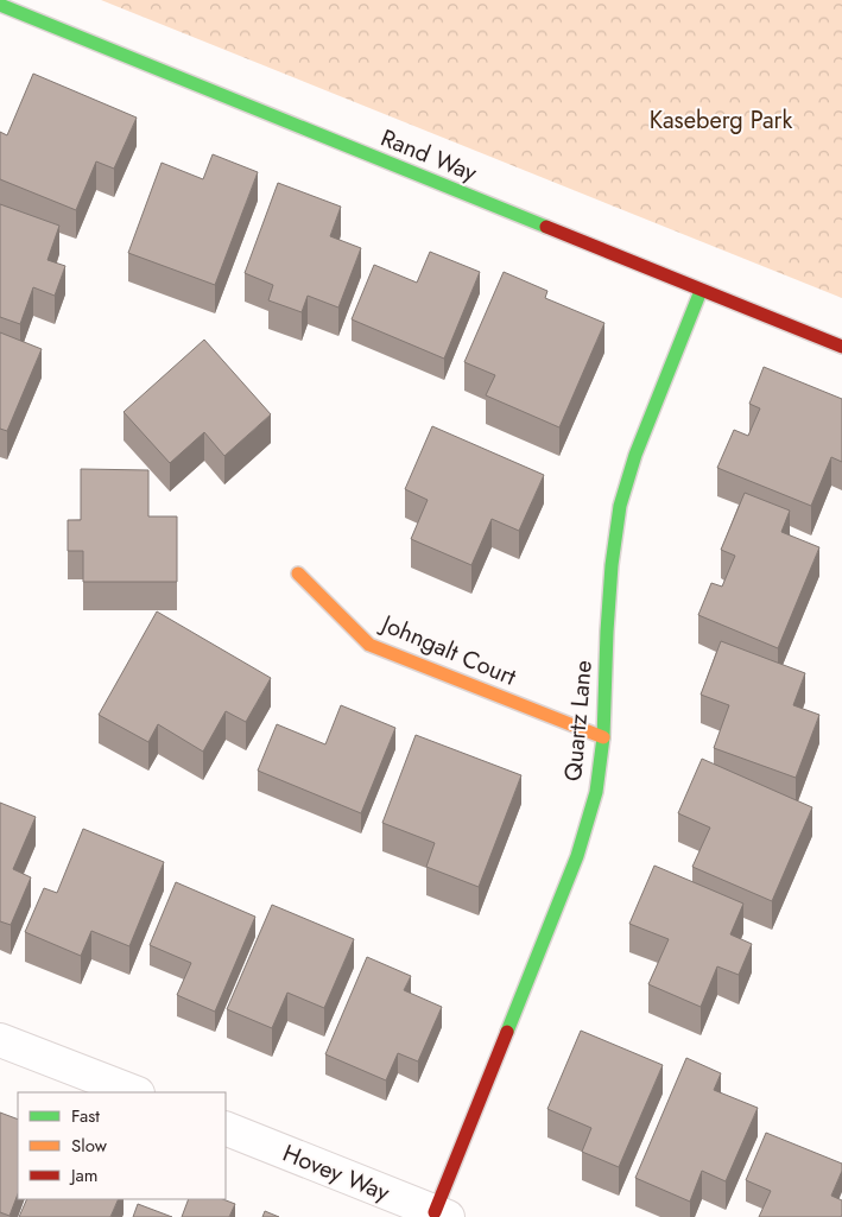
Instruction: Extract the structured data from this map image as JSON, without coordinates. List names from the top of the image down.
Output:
{
  "streets": {
    "street": [
      "Rand Way",
      "Johngalt Court",
      "Quartz Lane",
      "Hovey Way"
    ]
  },
  "crossings": [
    ["Rand Way", "Quartz Lane"],
    ["Johngalt Court", "Quartz Lane"],
    ["Quartz Lane", "Hovey Way"]
  ],
  "parks": ["Kaseberg Park"],
  "legend": ["Fast", "Slow", "Jam"]
}
